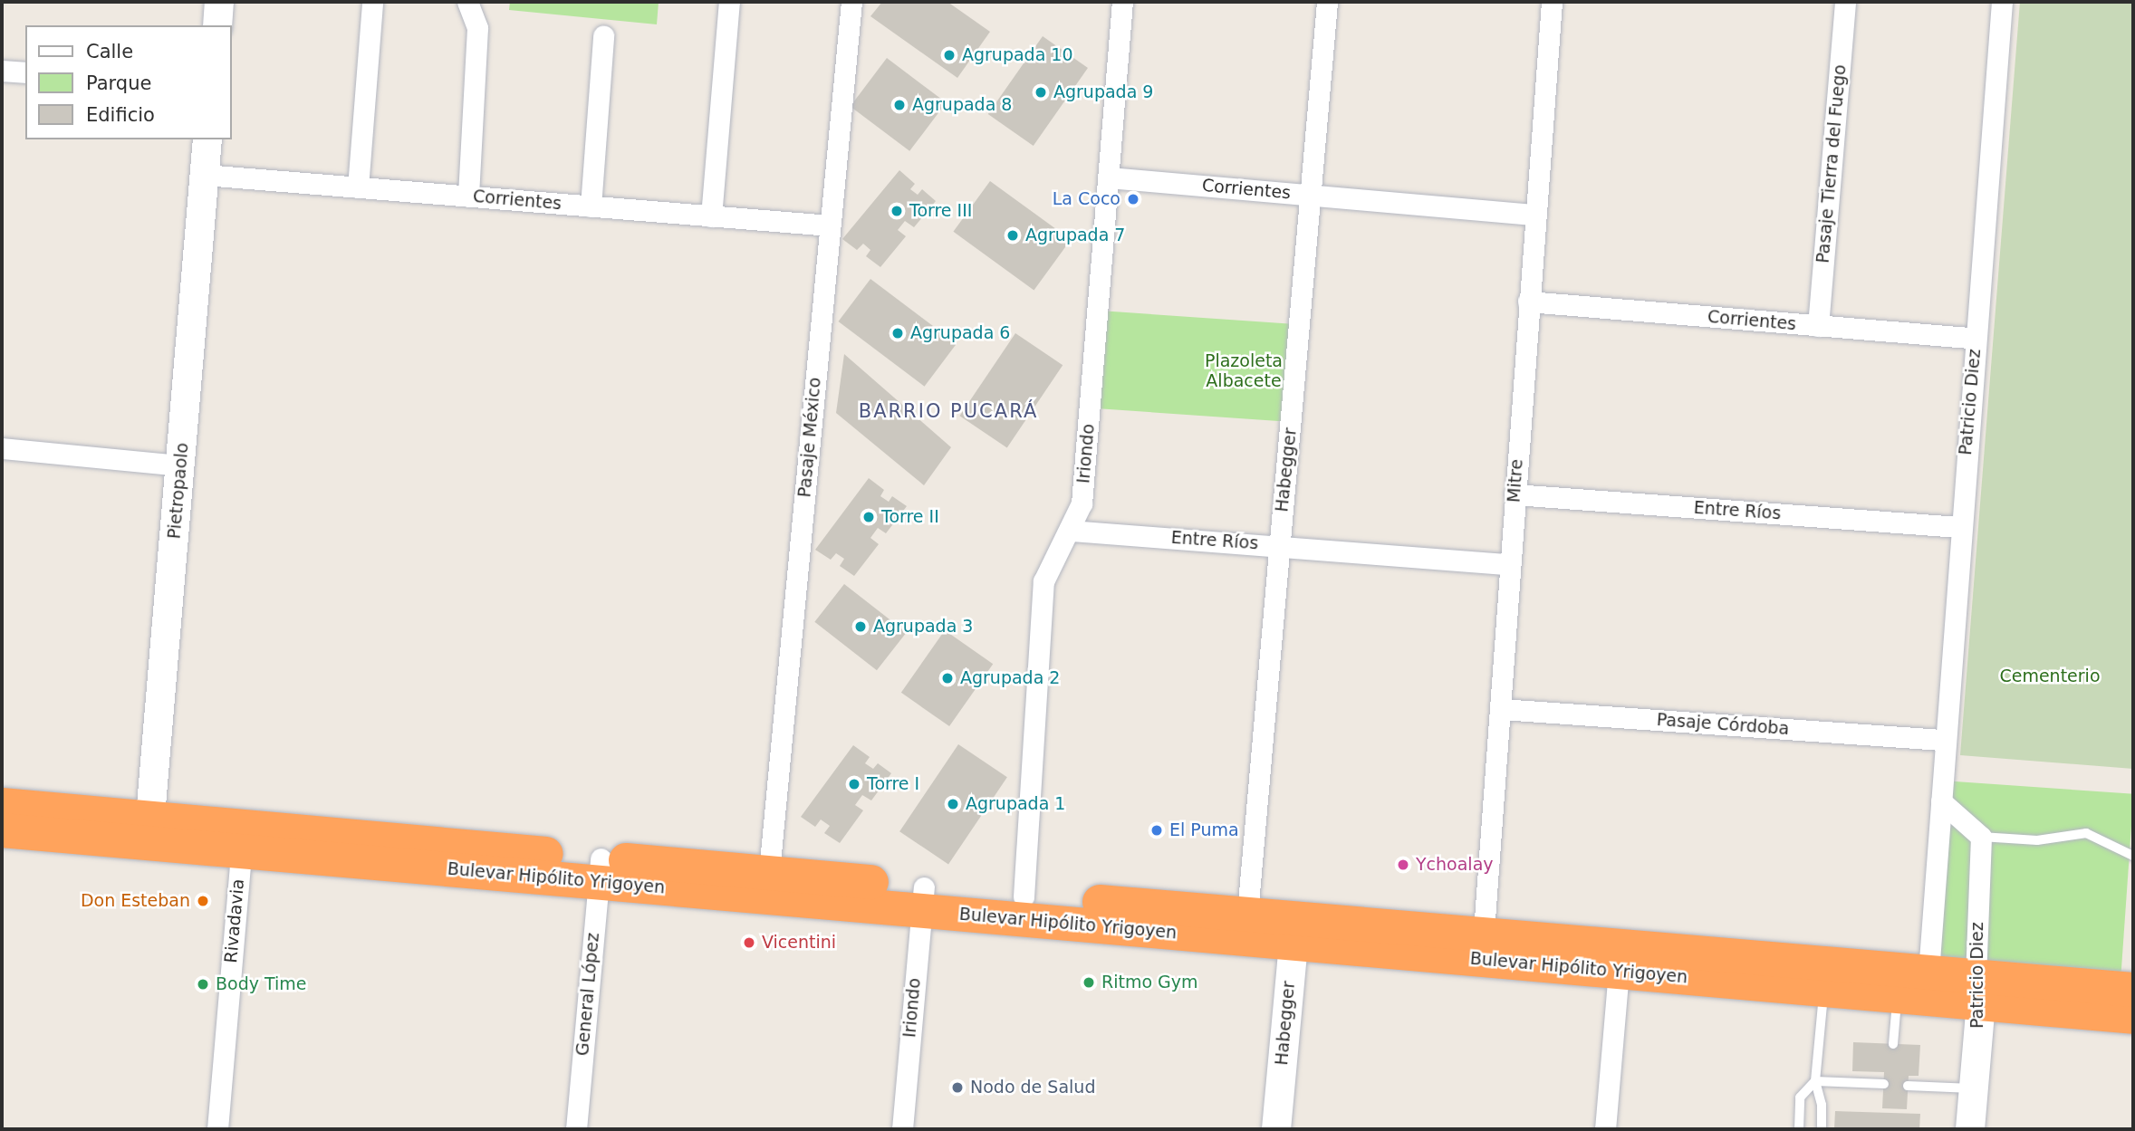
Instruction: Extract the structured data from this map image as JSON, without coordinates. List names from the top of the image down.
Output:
{
  "streets": {
    "highway": ["Bulevar Hipólito Yrigoyen"],
    "street": [
      "Pasaje Tierra del Fuego",
      "Corrientes",
      "Patricio Diez",
      "Pasaje México",
      "Iriondo",
      "Habegger",
      "Mitre",
      "Pietropaolo",
      "Entre Ríos",
      "Pasaje Córdoba",
      "Rivadavia",
      "General López"
    ]
  },
  "crossings": [
    ["Pasaje Tierra del Fuego", "Corrientes"],
    ["Corrientes", "Patricio Diez"],
    ["Corrientes", "Pasaje México"],
    ["Corrientes", "Iriondo"],
    ["Corrientes", "Habegger"],
    ["Corrientes", "Mitre"],
    ["Corrientes", "Pietropaolo"],
    ["Patricio Diez", "Entre Ríos"],
    ["Patricio Diez", "Pasaje Córdoba"],
    ["Patricio Diez", "Bulevar Hipólito Yrigoyen"],
    ["Pasaje México", "Bulevar Hipólito Yrigoyen"],
    ["Iriondo", "Entre Ríos"],
    ["Iriondo", "Bulevar Hipólito Yrigoyen"],
    ["Habegger", "Entre Ríos"],
    ["Habegger", "Bulevar Hipólito Yrigoyen"],
    ["Mitre", "Entre Ríos"],
    ["Mitre", "Pasaje Córdoba"],
    ["Mitre", "Bulevar Hipólito Yrigoyen"],
    ["Pietropaolo", "Bulevar Hipólito Yrigoyen"],
    ["Bulevar Hipólito Yrigoyen", "Rivadavia"],
    ["Bulevar Hipólito Yrigoyen", "General López"]
  ],
  "districts": ["BARRIO PUCARÁ"],
  "parks": ["Plazoleta Albacete", "Cementerio"],
  "places": [
    "Agrupada 10",
    "Agrupada 9",
    "Agrupada 8",
    "La Coco",
    "Torre III",
    "Agrupada 7",
    "Agrupada 6",
    "Torre II",
    "Agrupada 3",
    "Agrupada 2",
    "Torre I",
    "Agrupada 1",
    "El Puma",
    "Ychoalay",
    "Don Esteban",
    "Vicentini",
    "Ritmo Gym",
    "Body Time",
    "Nodo de Salud"
  ],
  "legend": ["Calle", "Parque", "Edificio"]
}
